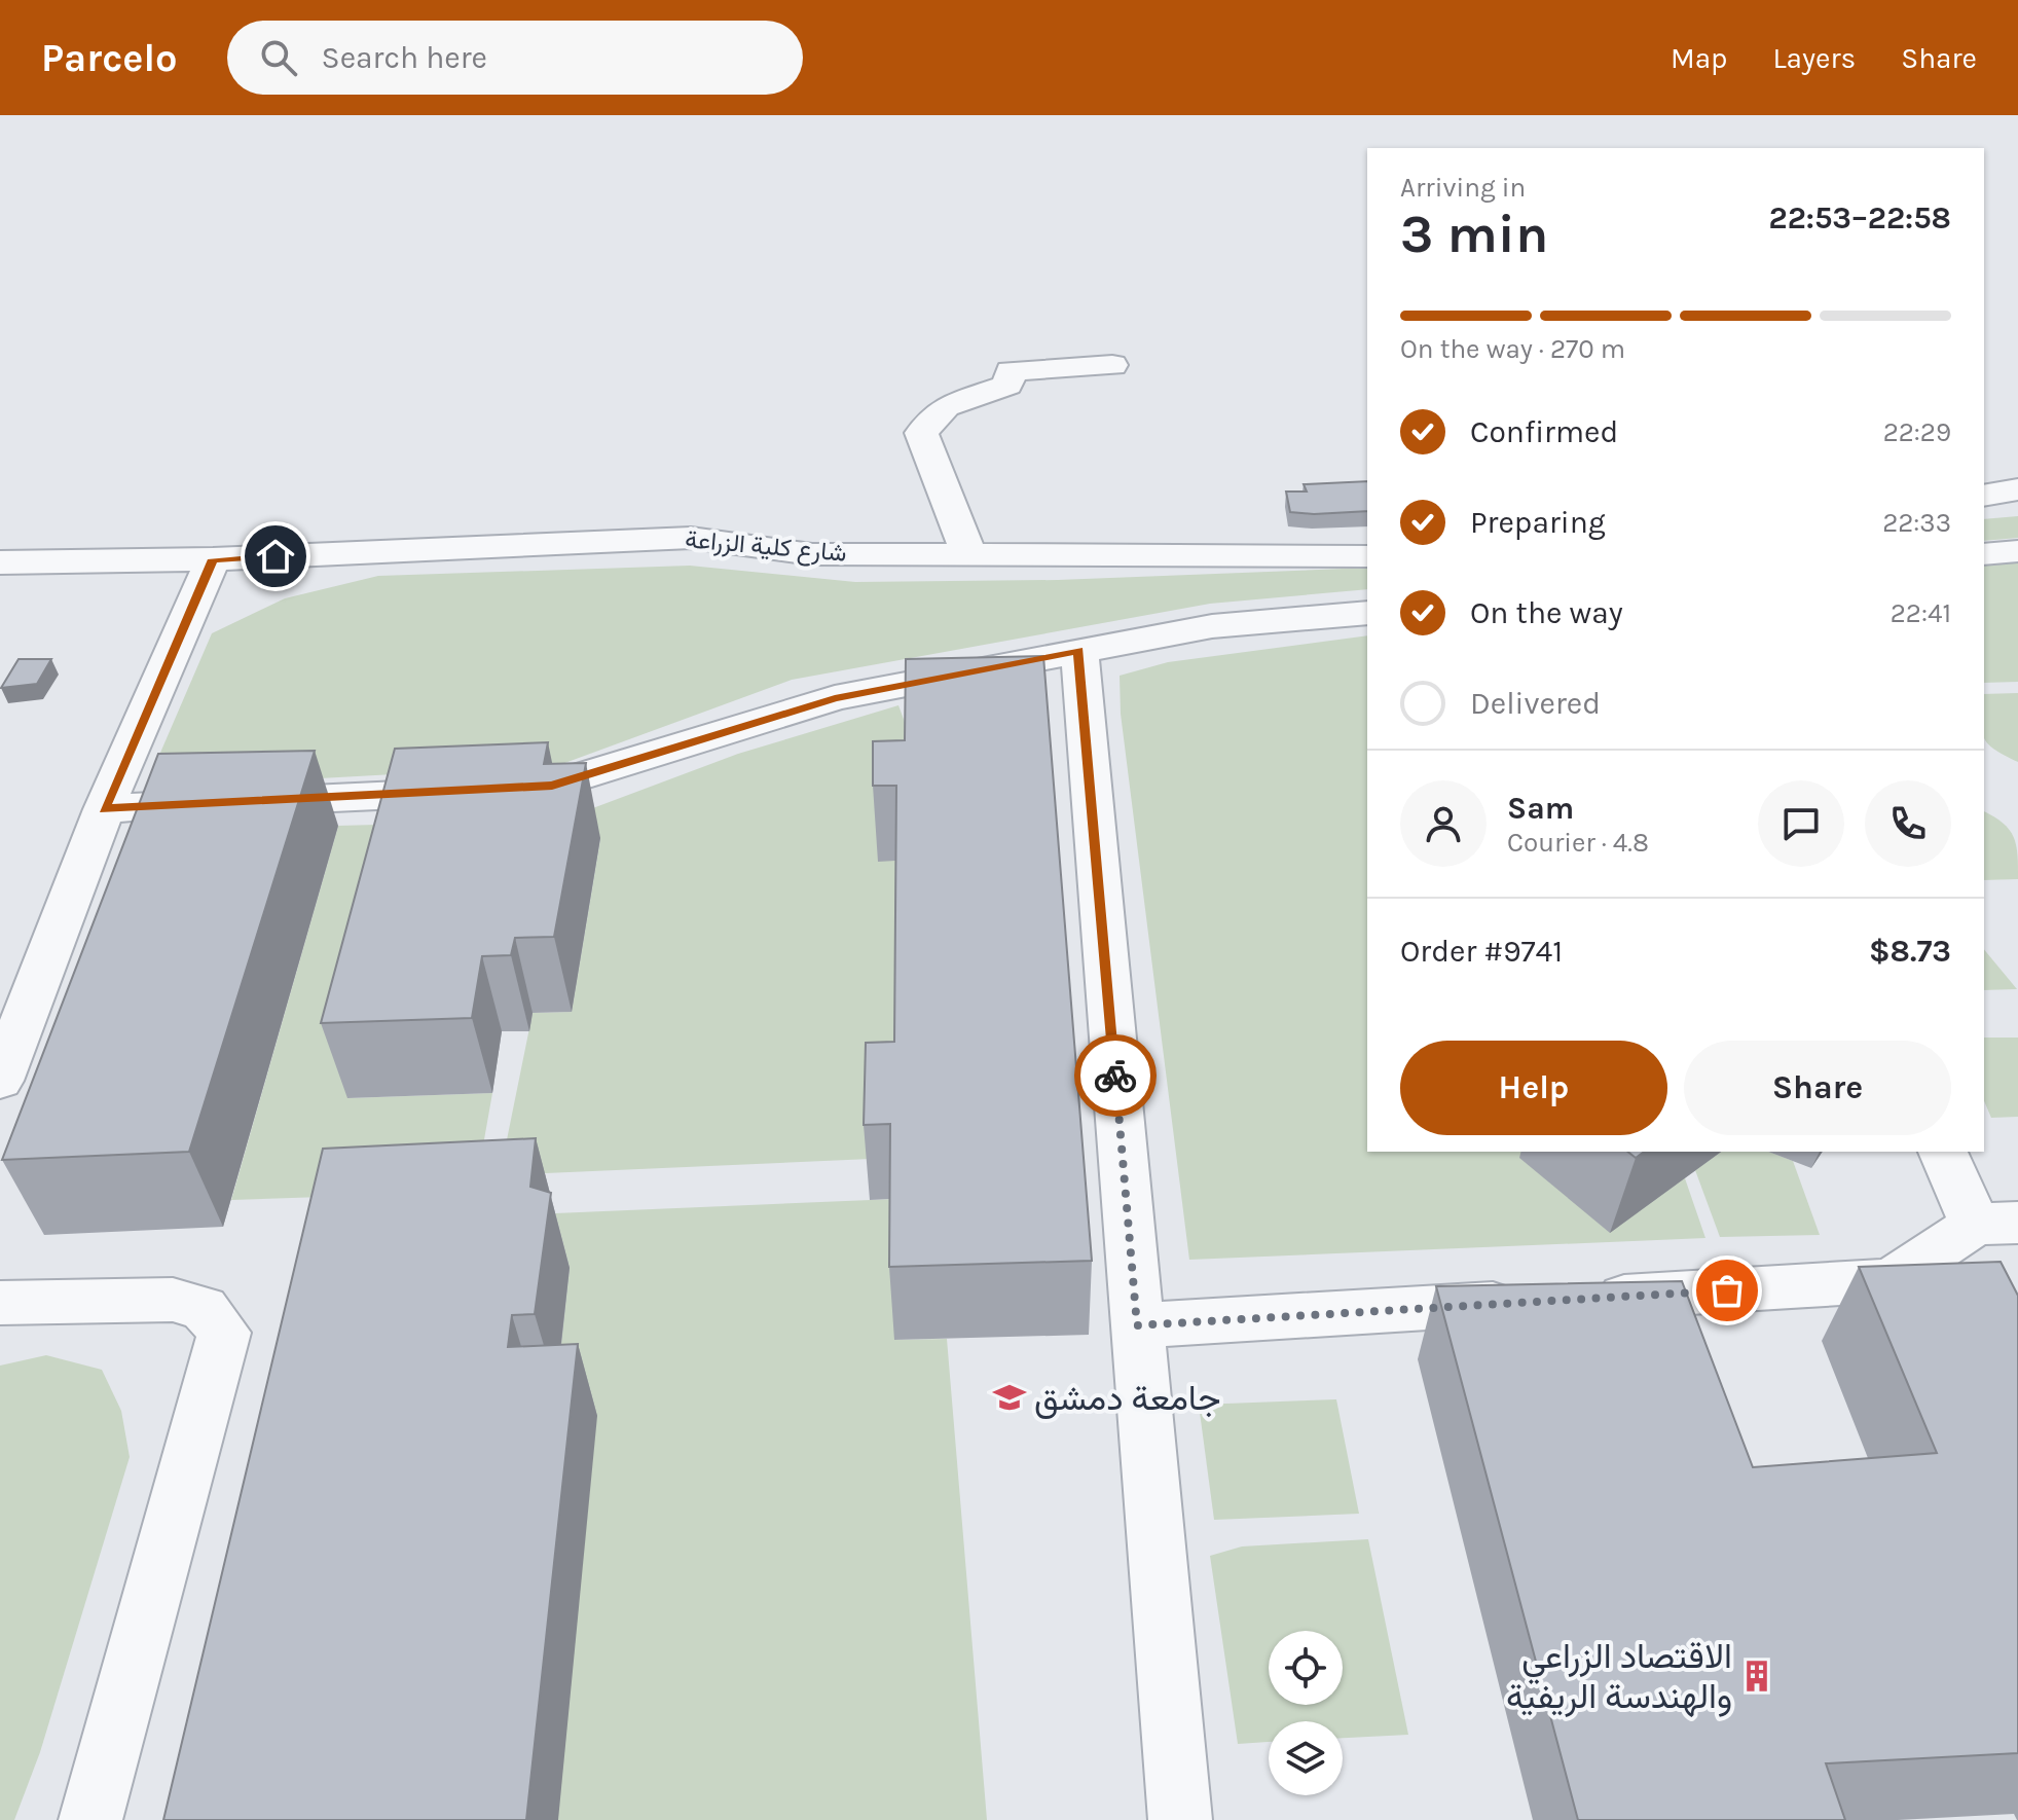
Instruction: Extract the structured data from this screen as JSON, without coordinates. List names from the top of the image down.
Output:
{
  "streets": {
    "street": ["شارع كلية الزراعة"]
  },
  "places": {
    "school or university": ["جامعة دمشق"],
    "building": ["الاقتصاد الزراعي والهندسة الريفية"]
  },
  "page": {
    "header": "Parcelo",
    "search": "Search here",
    "nav": ["Map", "Layers", "Share"],
    "heading": ["3 min", "Arriving in", "22:53–22:58"],
    "panel": [
      "Sam",
      "Courier · 4.8",
      "Order #9741",
      "$8.73"
    ],
    "bar": "On the way · 270 m",
    "list": [
      ["Confirmed", "22:29"],
      ["Preparing", "22:33"],
      ["On the way", "22:41"],
      "Delivered"
    ],
    "buttons": ["Help", "Share"]
  }
}
